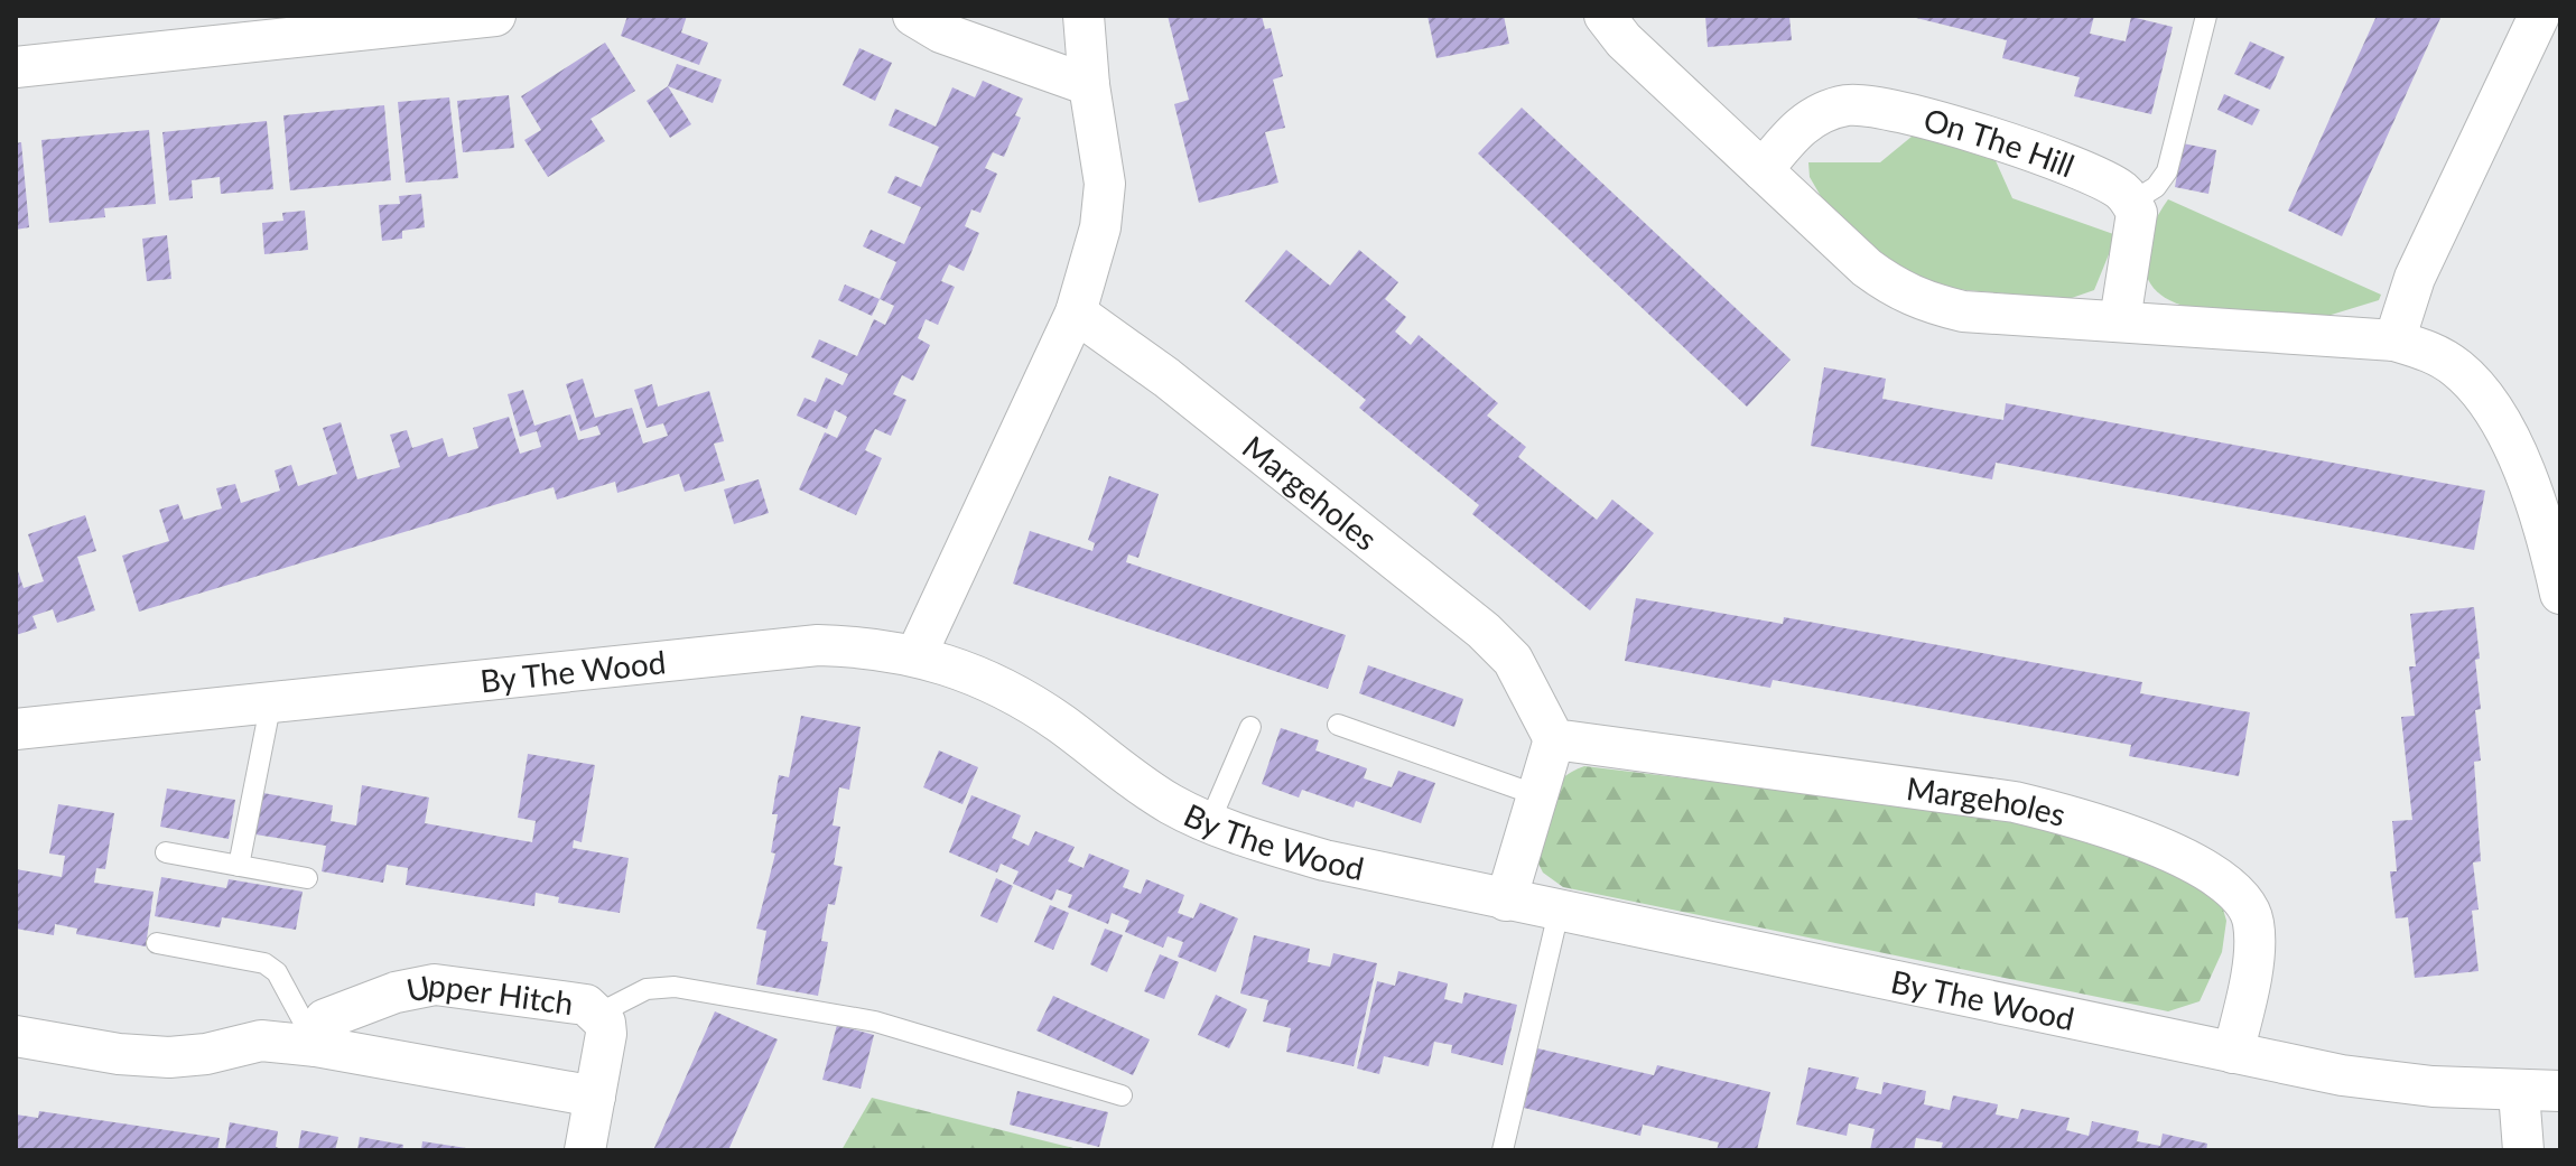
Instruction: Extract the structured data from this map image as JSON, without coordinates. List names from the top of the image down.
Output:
{
  "streets": {
    "street": [
      "On The Hill",
      "Margeholes",
      "By The Wood",
      "Upper Hitch"
    ]
  },
  "crossings": [
    ["Margeholes", "By The Wood"]
  ]
}
